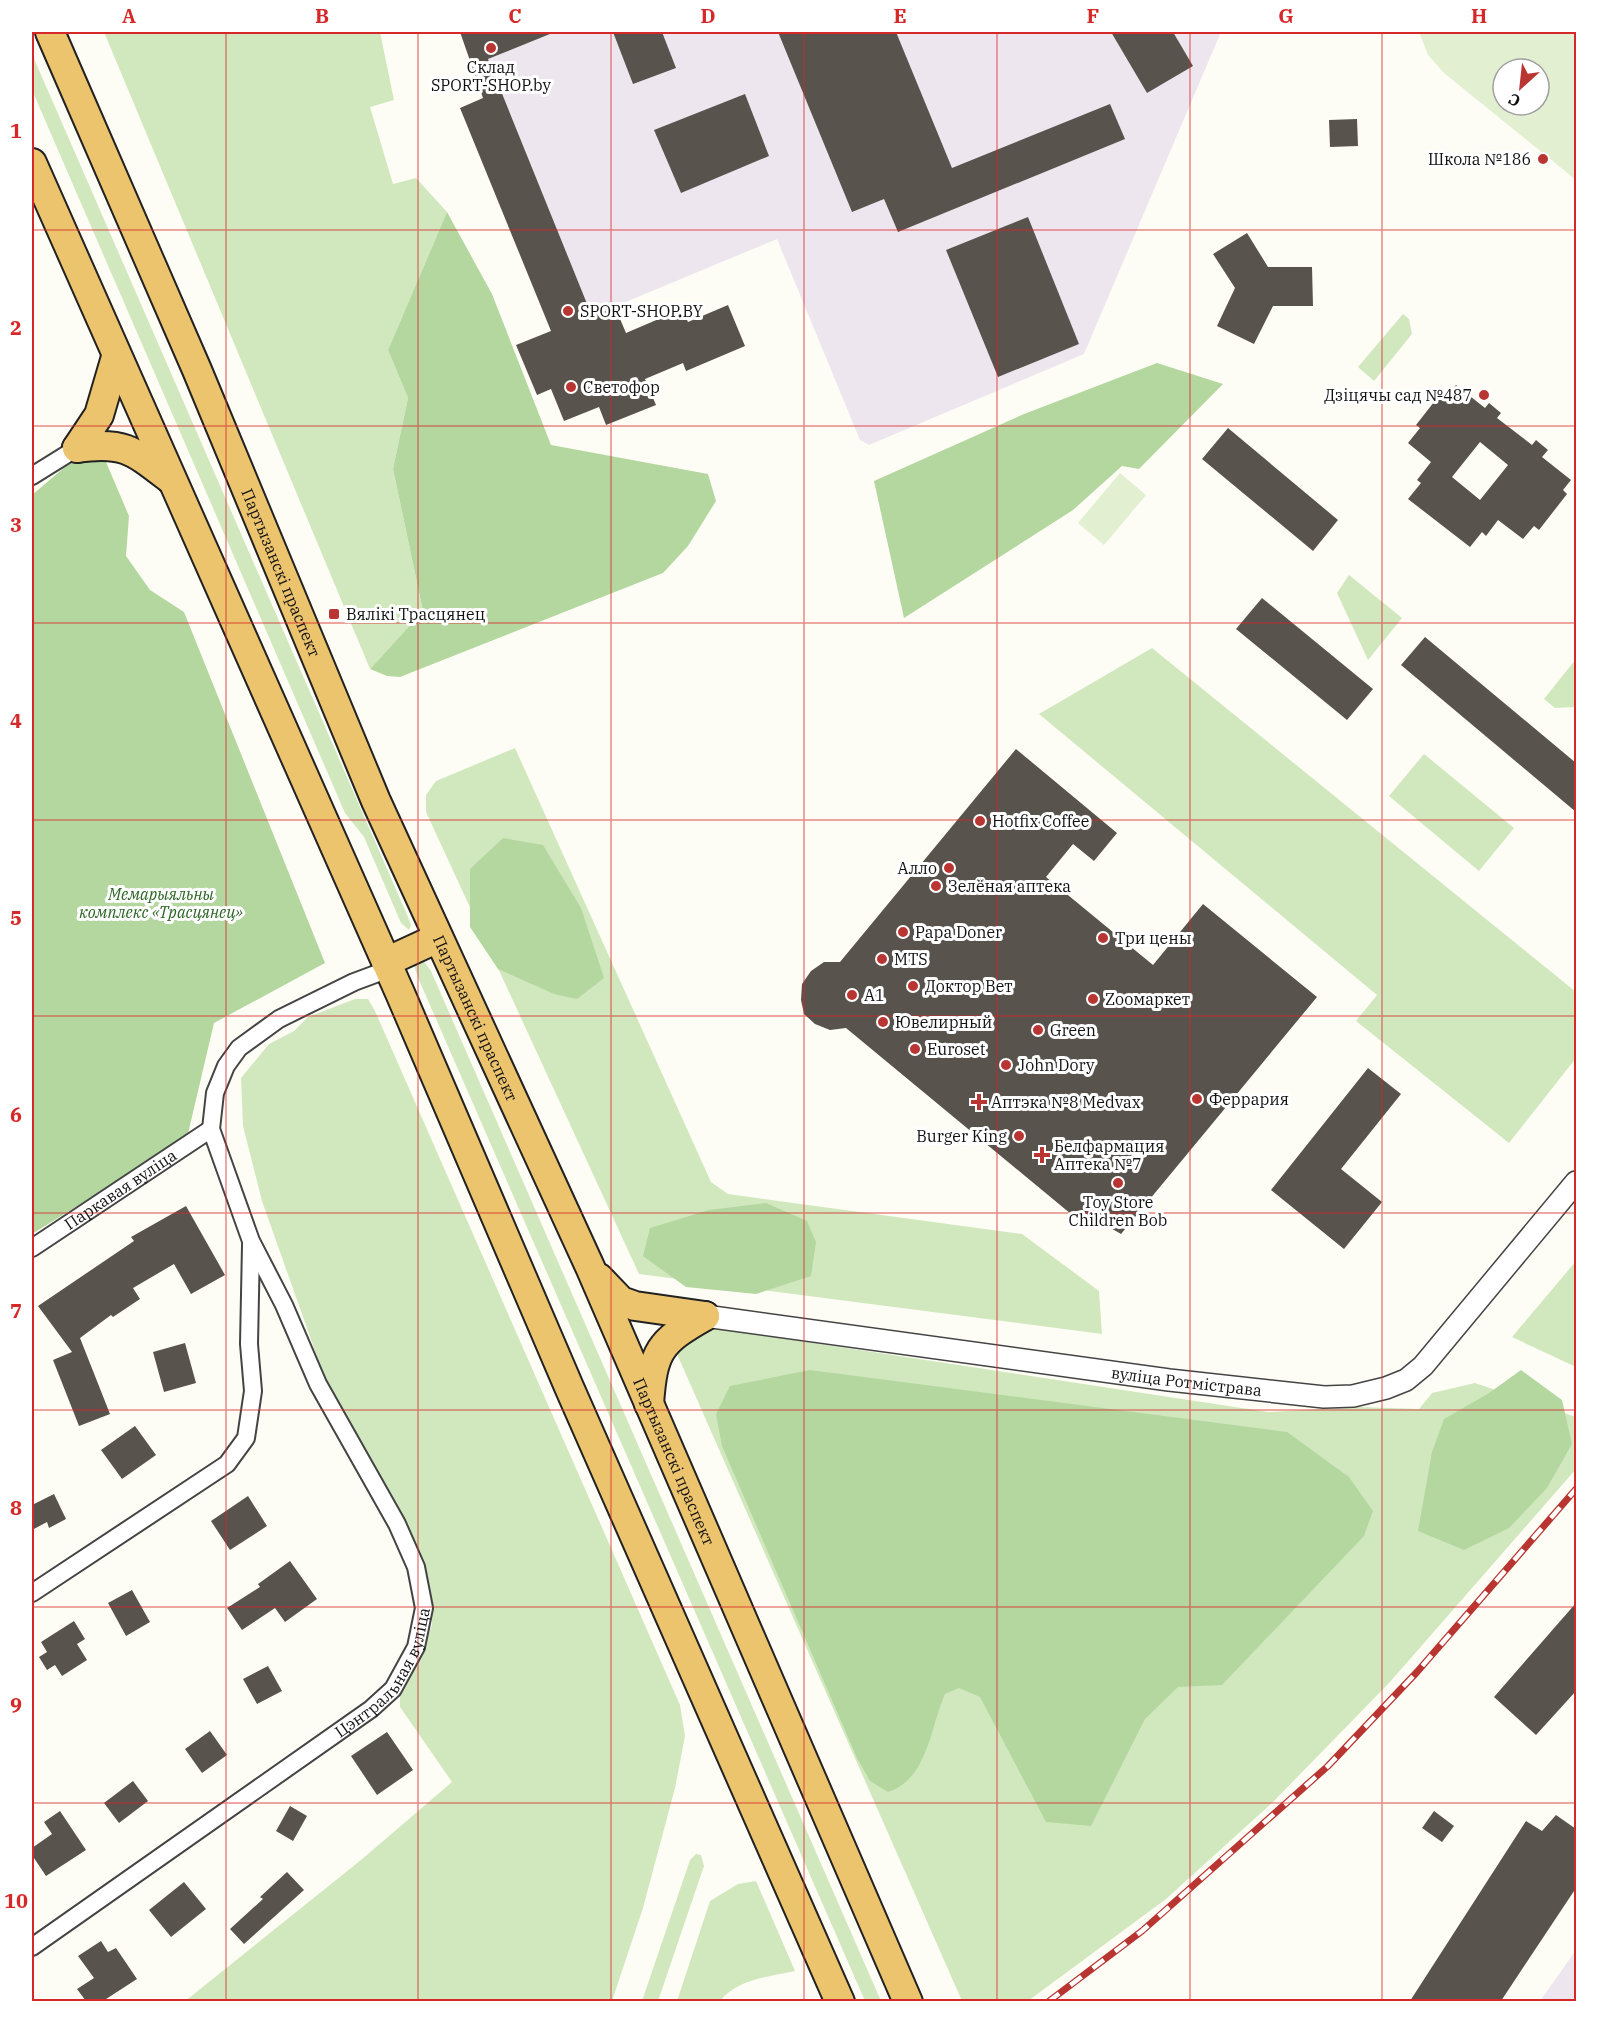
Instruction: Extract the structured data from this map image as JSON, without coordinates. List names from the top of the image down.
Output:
{
  "streets": {
    "highway": ["Партызанскі праспект"],
    "street": ["Паркавая вуліца", "вуліца Ротмістрава", "Цэнтральная вуліца"]
  },
  "crossings": [
    ["Паркавая вуліца", "Цэнтральная вуліца"]
  ],
  "parks": ["Мемарыяльны комплекс «Трасцянец»"],
  "places": {
    "other": [
      "Склад SPORT-SHOP.by",
      "Школа №186",
      "SPORT-SHOP.BY",
      "Светофор",
      "Дзіцячы сад №487",
      "Hotfix Coffee",
      "Алло",
      "Зелёная аптека",
      "Papa Doner",
      "Три цены",
      "MTS",
      "Доктор Вет",
      "A1",
      "Zooмаркет",
      "Ювелирный",
      "Green",
      "Euroset",
      "John Dory",
      "Феррария",
      "Burger King",
      "Toy Store Children Bob"
    ],
    "transit": ["Вялікі Трасцянец"],
    "health": ["Аптэка №8 Medvax", "Белфармация Аптека №7"]
  },
  "north": "bottom left",
  "grid": {
    "columns": [
      "A",
      "B",
      "C",
      "D",
      "E",
      "F",
      "G",
      "H"
    ],
    "rows": [
      "1",
      "2",
      "3",
      "4",
      "5",
      "6",
      "7",
      "8",
      "9",
      "10"
    ]
  }
}
